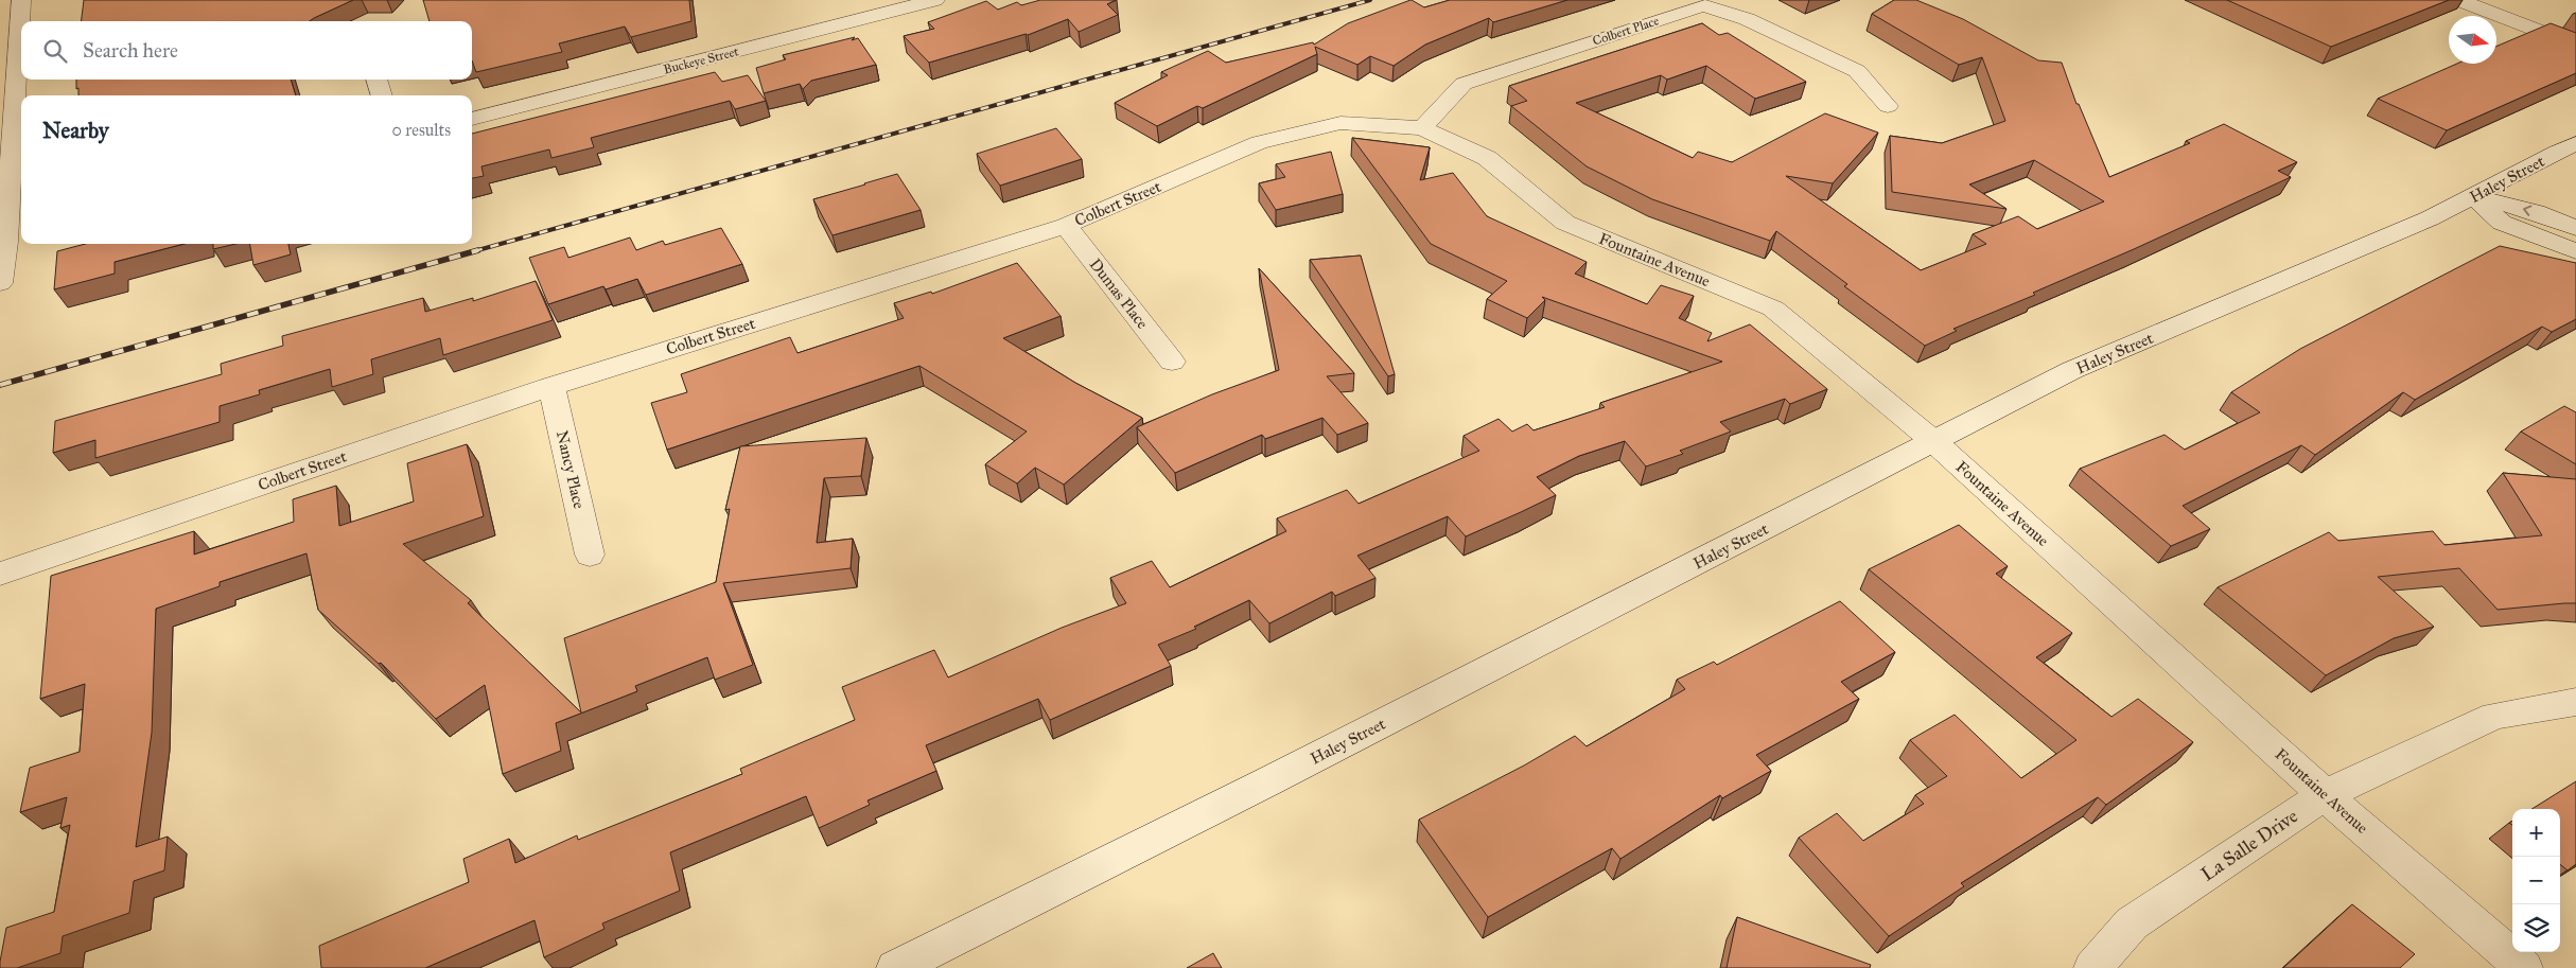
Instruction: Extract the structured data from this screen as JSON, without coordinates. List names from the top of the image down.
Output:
{
  "streets": {
    "street": [
      "Colbert Place",
      "Buckeye Street",
      "Haley Street",
      "Colbert Street",
      "Fountaine Avenue",
      "Dumas Place",
      "Nancy Place",
      "La Salle Drive"
    ]
  },
  "crossings": [
    ["Colbert Place", "Colbert Street"],
    ["Colbert Place", "Fountaine Avenue"],
    ["Haley Street", "Fountaine Avenue"],
    ["Colbert Street", "Fountaine Avenue"],
    ["Colbert Street", "Dumas Place"],
    ["Colbert Street", "Nancy Place"],
    ["Fountaine Avenue", "La Salle Drive"]
  ],
  "north": "right",
  "page": {
    "search": "Search here",
    "heading": ["Nearby", "0 results"],
    "map_buttons": ["+", "−"]
  }
}
